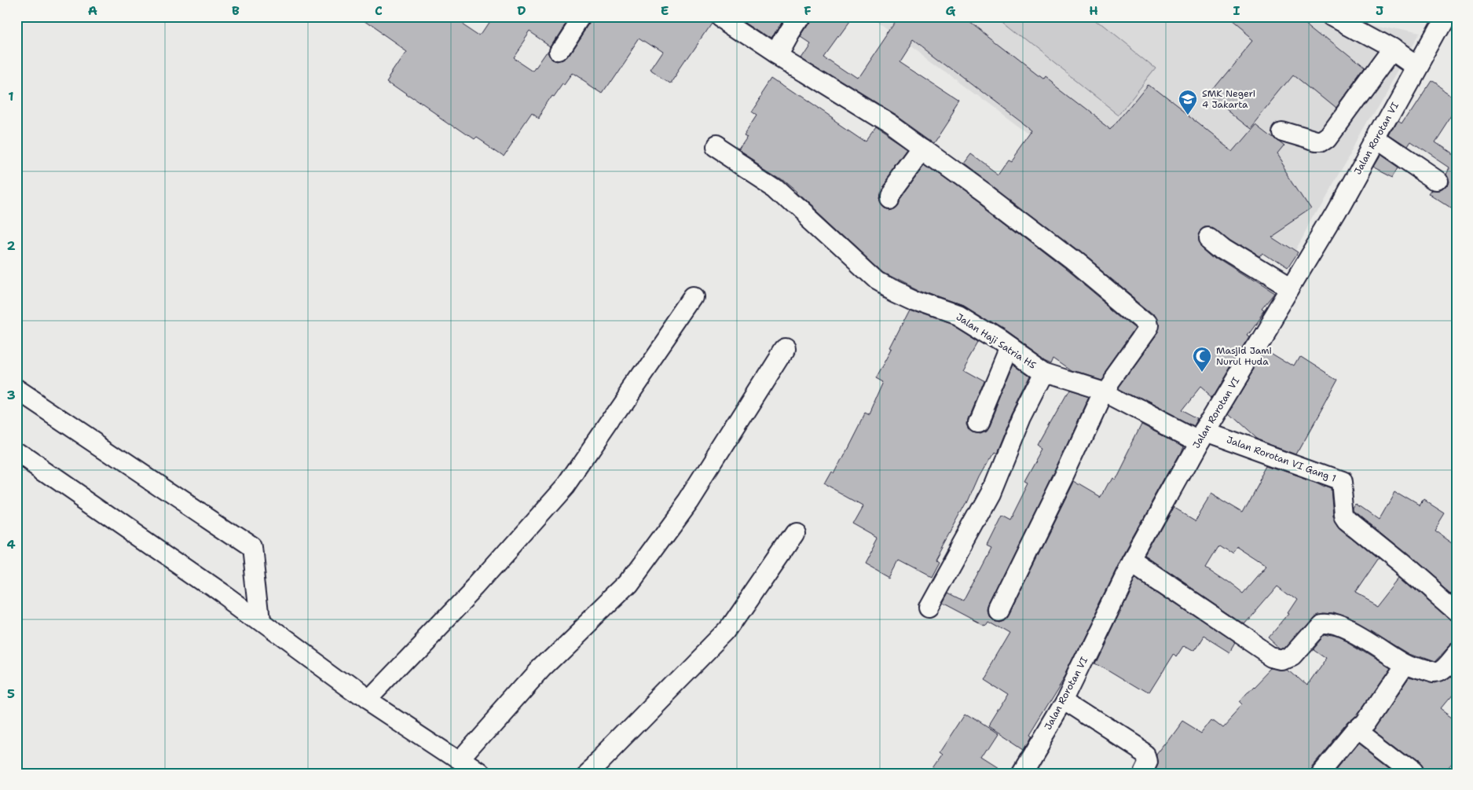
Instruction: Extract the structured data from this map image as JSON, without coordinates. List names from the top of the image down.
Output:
{
  "streets": {
    "street": ["Jalan Rorotan VI", "Jalan Haji Satria HS", "Jalan Rorotan VI Gang 1"]
  },
  "crossings": [
    ["Jalan Rorotan VI", "Jalan Haji Satria HS"],
    ["Jalan Rorotan VI", "Jalan Rorotan VI Gang 1"],
    ["Jalan Haji Satria HS", "Jalan Rorotan VI Gang 1"]
  ],
  "places": {
    "school or university": ["SMK Negeri 4 Jakarta"],
    "mosque": ["Masjid Jami Nurul Huda"]
  },
  "grid": {
    "columns": [
      "A",
      "B",
      "C",
      "D",
      "E",
      "F",
      "G",
      "H",
      "I",
      "J"
    ],
    "rows": [
      "1",
      "2",
      "3",
      "4",
      "5"
    ]
  }
}
